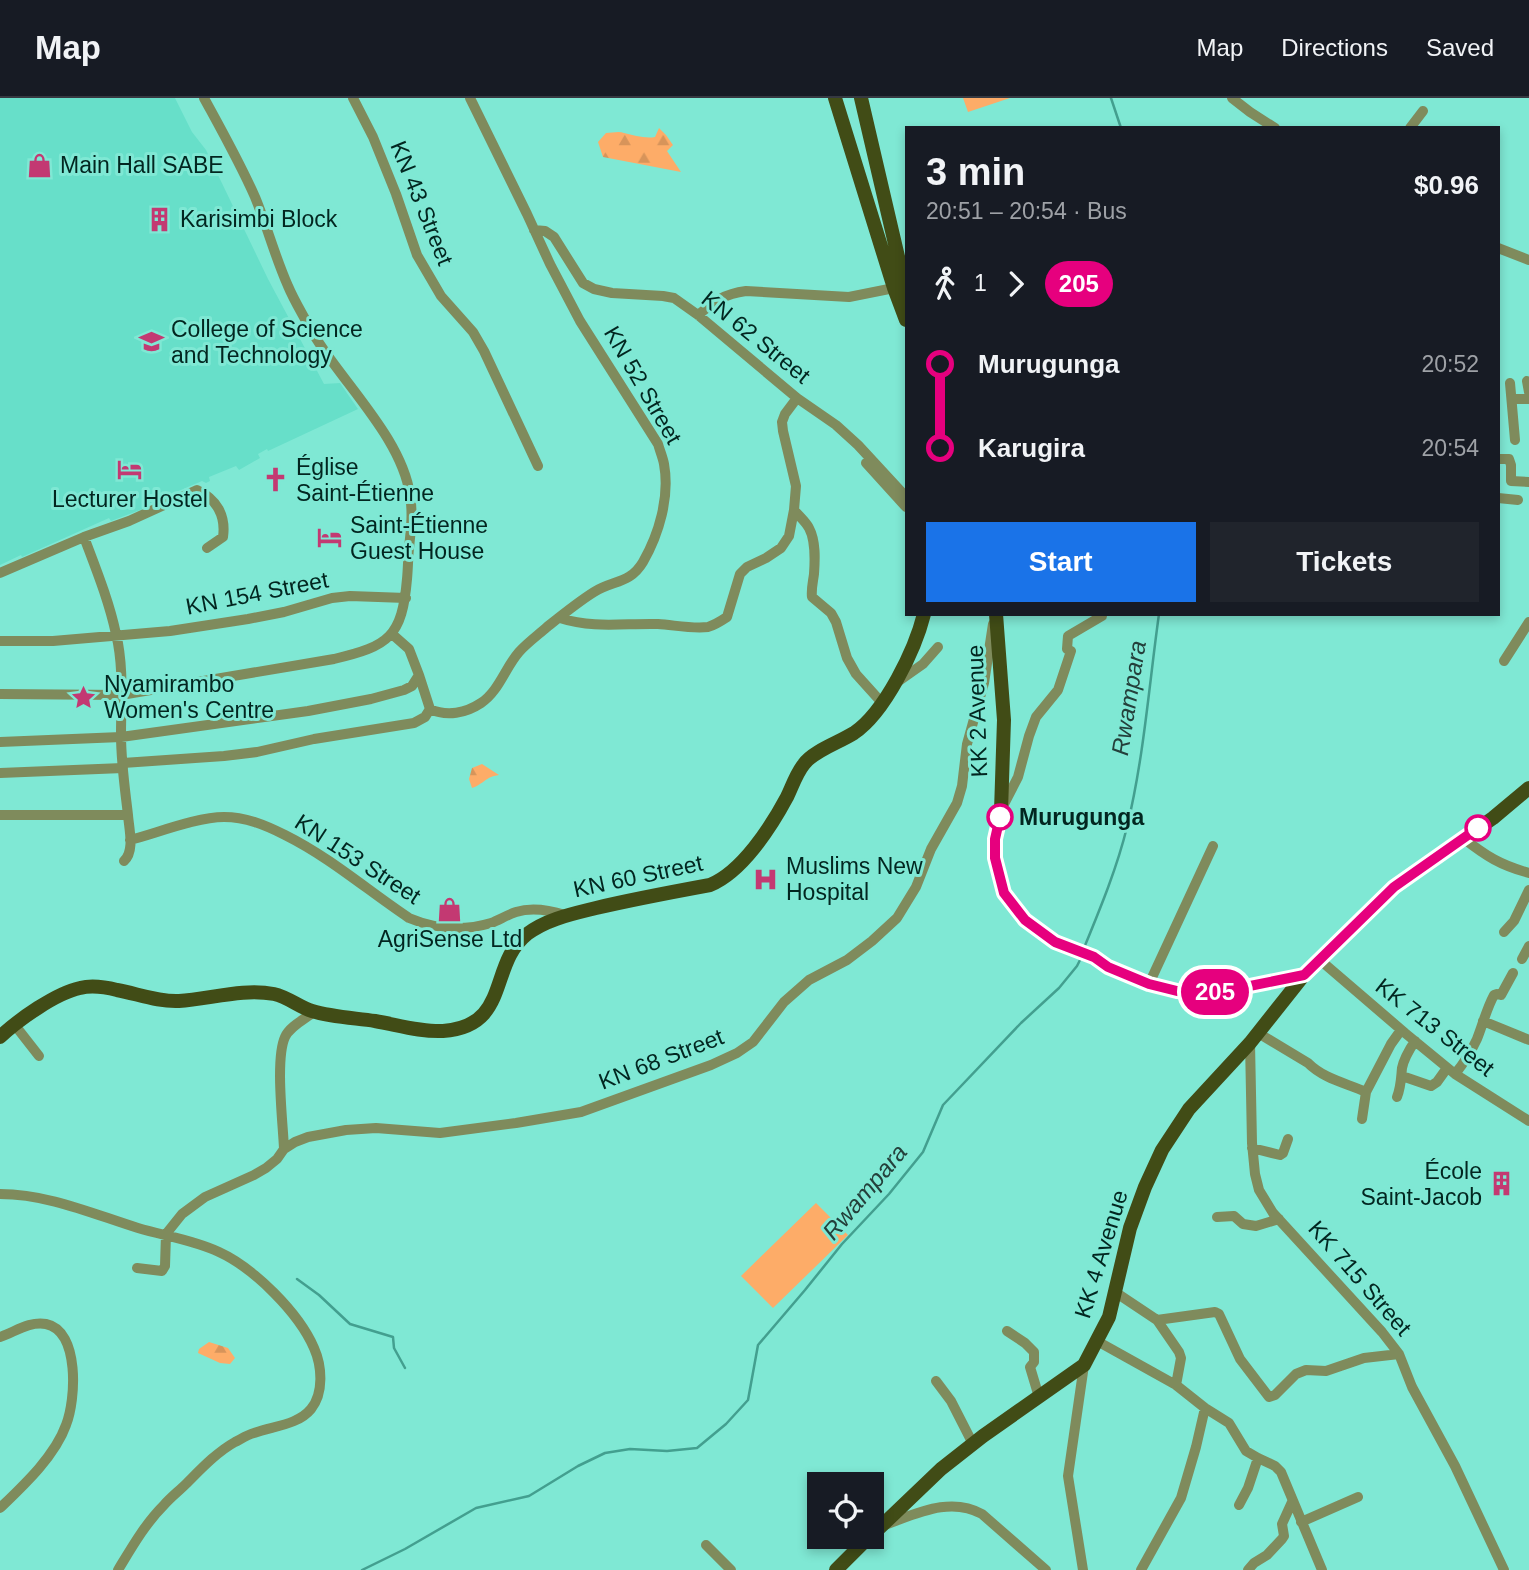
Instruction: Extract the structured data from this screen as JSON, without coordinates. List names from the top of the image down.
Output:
{
  "streets": {
    "main road": ["KK 2 Avenue", "KN 60 Street", "KK 4 Avenue"],
    "street": [
      "KN 43 Street",
      "KN 62 Street",
      "KN 52 Street",
      "KN 154 Street",
      "KN 153 Street",
      "KK 713 Street",
      "KN 68 Street",
      "KK 715 Street"
    ]
  },
  "crossings": [
    ["KN 62 Street", "KN 52 Street"],
    ["KK 2 Avenue", "KK 4 Avenue"],
    ["KN 153 Street", "KN 60 Street"],
    ["KK 713 Street", "KK 4 Avenue"],
    ["KK 4 Avenue", "KK 715 Street"]
  ],
  "water": ["Rwampara"],
  "places": {
    "shop": ["Main Hall SABE", "AgriSense Ltd"],
    "building": ["Karisimbi Block", "École Saint-Jacob"],
    "school or university": ["College of Science and Technology"],
    "hotel": ["Lecturer Hostel", "Saint-Étienne Guest House"],
    "church": ["Église Saint-Étienne"],
    "place": ["Nyamirambo Women's Centre"],
    "other": ["Murugunga"],
    "hospital": ["Muslims New Hospital"]
  },
  "lines": ["bus line 205"],
  "page": {
    "header": "Map",
    "nav": ["Map", "Directions", "Saved"],
    "on_map": "205",
    "heading": ["3 min", "20:51 – 20:54 · Bus", "$0.96"],
    "legs": ["1", "205"],
    "list": [
      {
        "name": "Murugunga",
        "value": "20:52"
      },
      {
        "name": "Karugira",
        "value": "20:54"
      }
    ],
    "buttons": ["Start", "Tickets"]
  }
}
